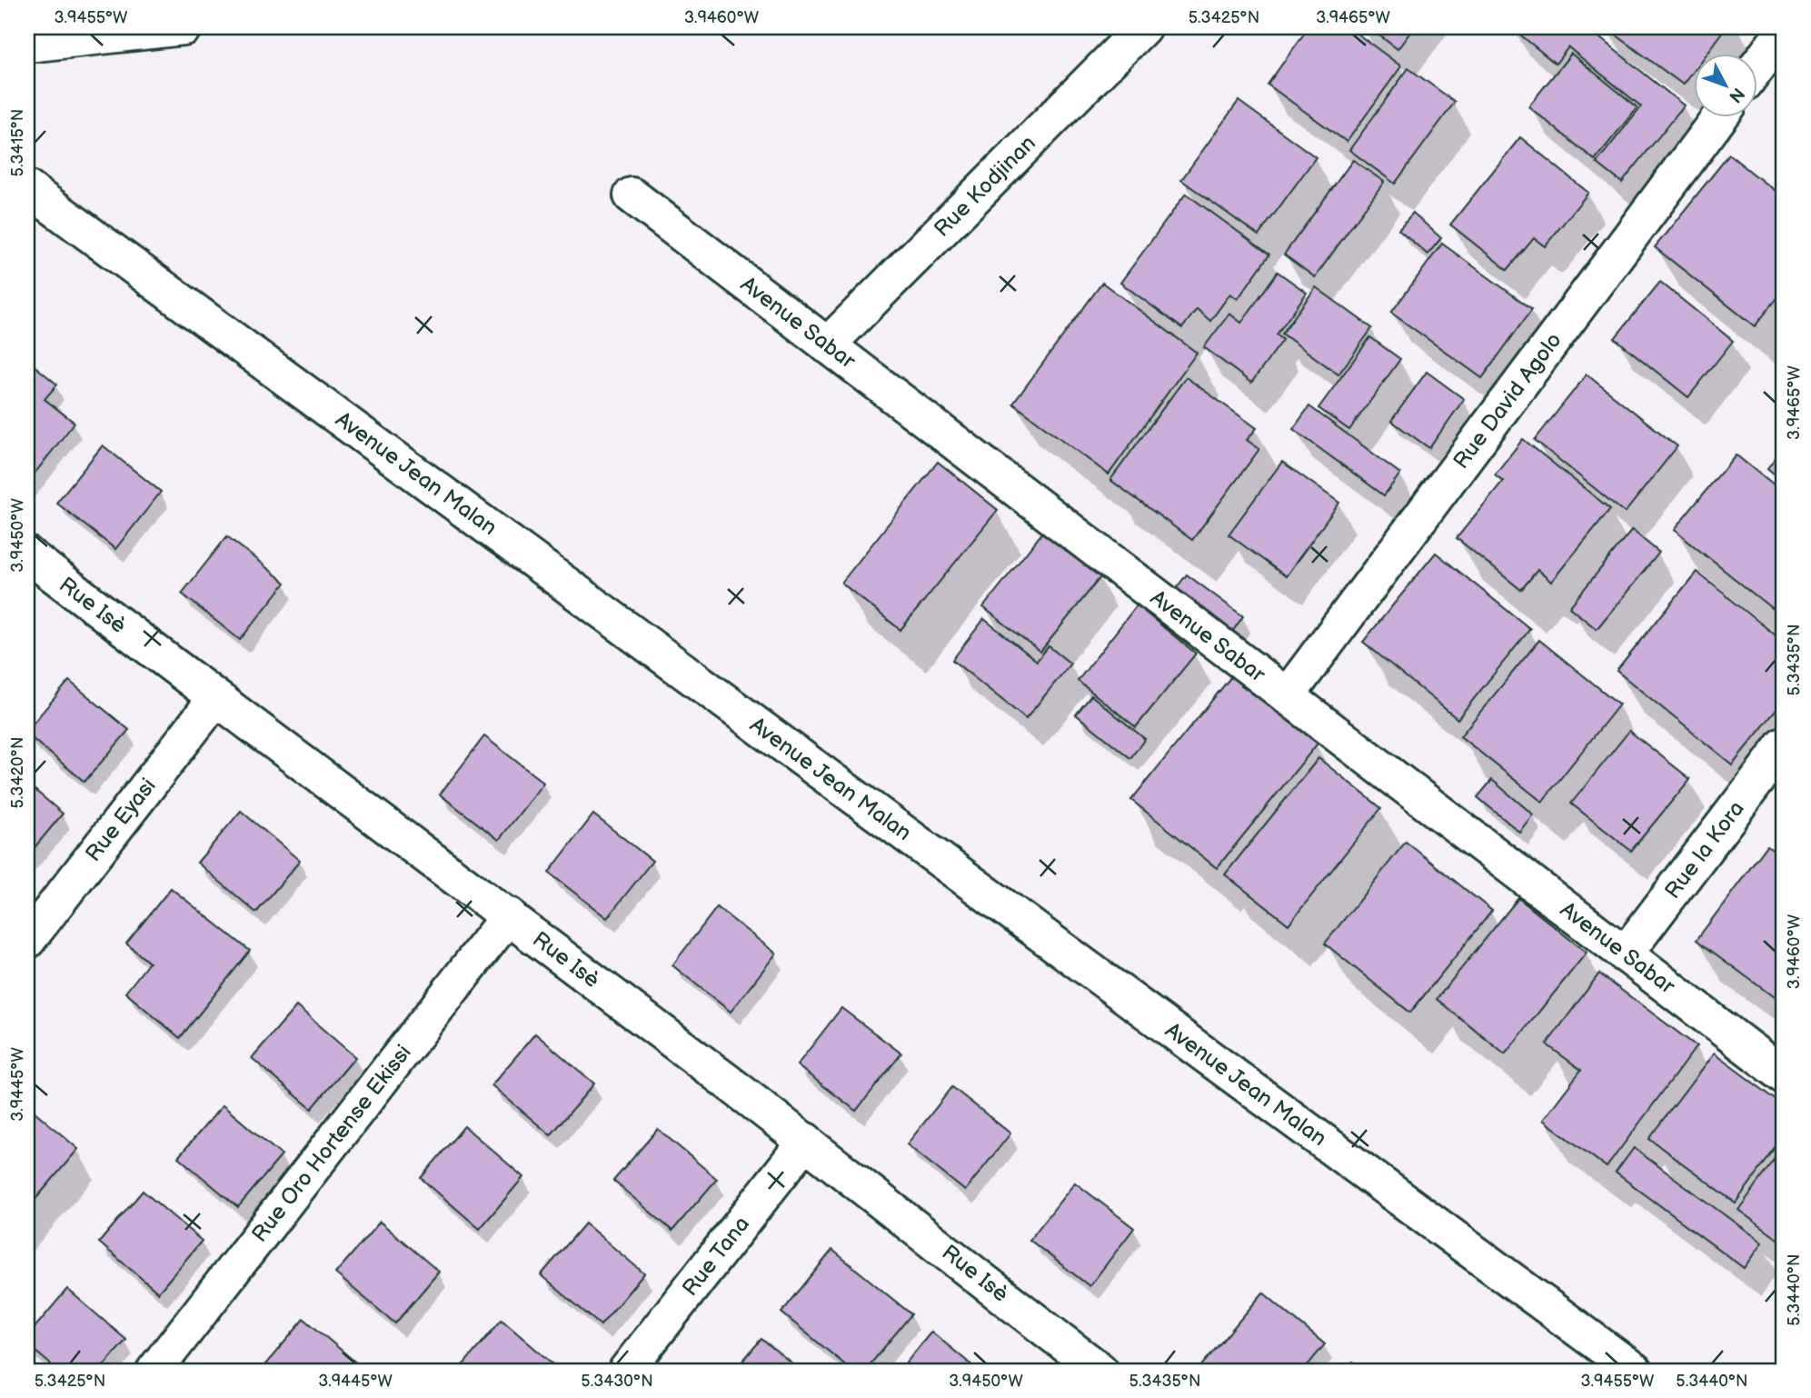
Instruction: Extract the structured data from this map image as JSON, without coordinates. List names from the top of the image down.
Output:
{
  "streets": {
    "street": [
      "Rue Kodjinan",
      "Avenue Sabar",
      "Rue David Agolo",
      "Avenue Jean Malan",
      "Rue Isè",
      "Rue Eyasi",
      "Rue la Kora",
      "Rue Oro Hortense Ekissi",
      "Rue Tana"
    ]
  },
  "crossings": [
    ["Rue Kodjinan", "Avenue Sabar"],
    ["Avenue Sabar", "Rue David Agolo"],
    ["Avenue Sabar", "Rue la Kora"],
    ["Rue Isè", "Rue Eyasi"],
    ["Rue Isè", "Rue Oro Hortense Ekissi"],
    ["Rue Isè", "Rue Tana"]
  ],
  "north": "bottom right",
  "coordinates": [
    "3.9455°W",
    "3.9460°W",
    "5.3425°N",
    "3.9465°W",
    "5.3415°N",
    "3.9450°W",
    "5.3435°N",
    "5.3420°N",
    "3.9445°W",
    "5.3440°N",
    "5.3430°N"
  ]
}
